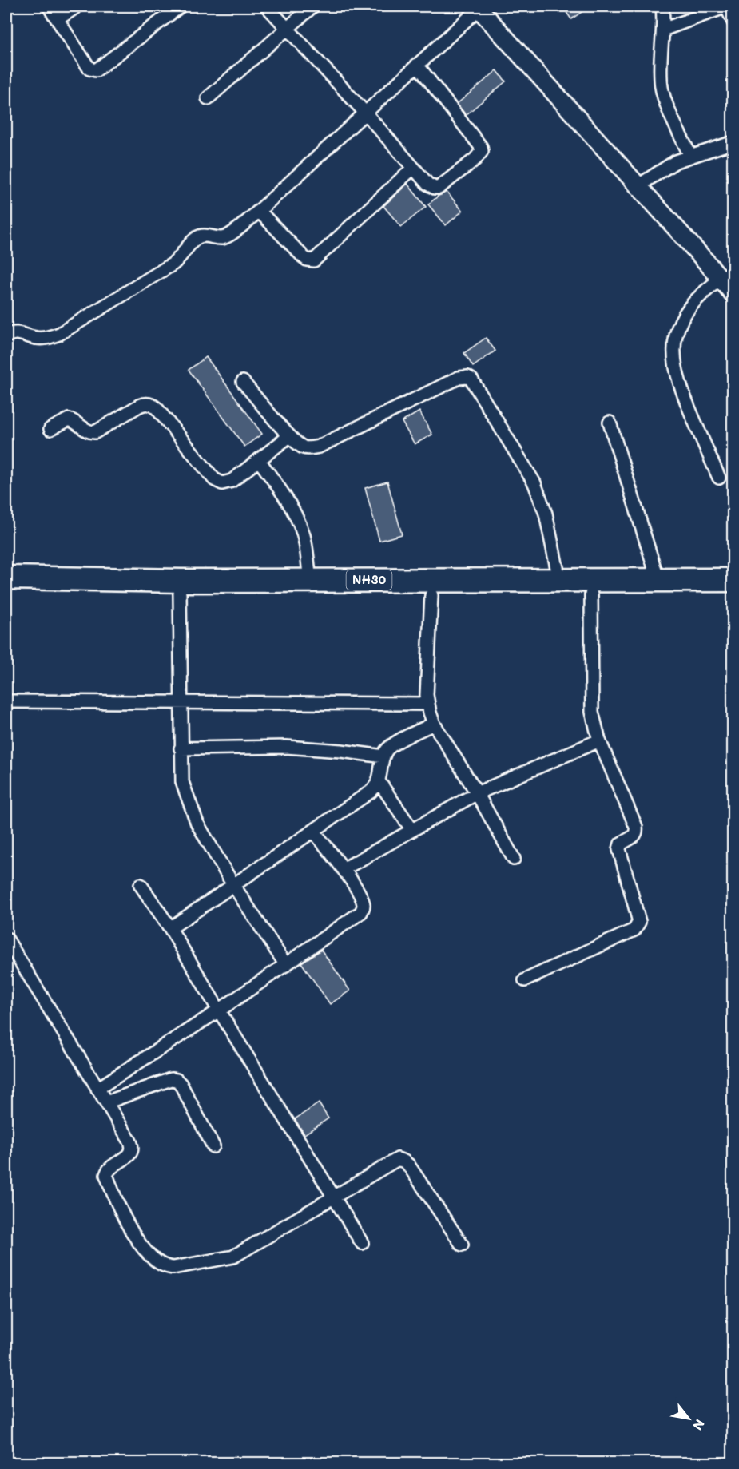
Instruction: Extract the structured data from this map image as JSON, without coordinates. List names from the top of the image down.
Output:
{
  "streets": {
    "highway": ["NH30"]
  },
  "north": "bottom right"
}
